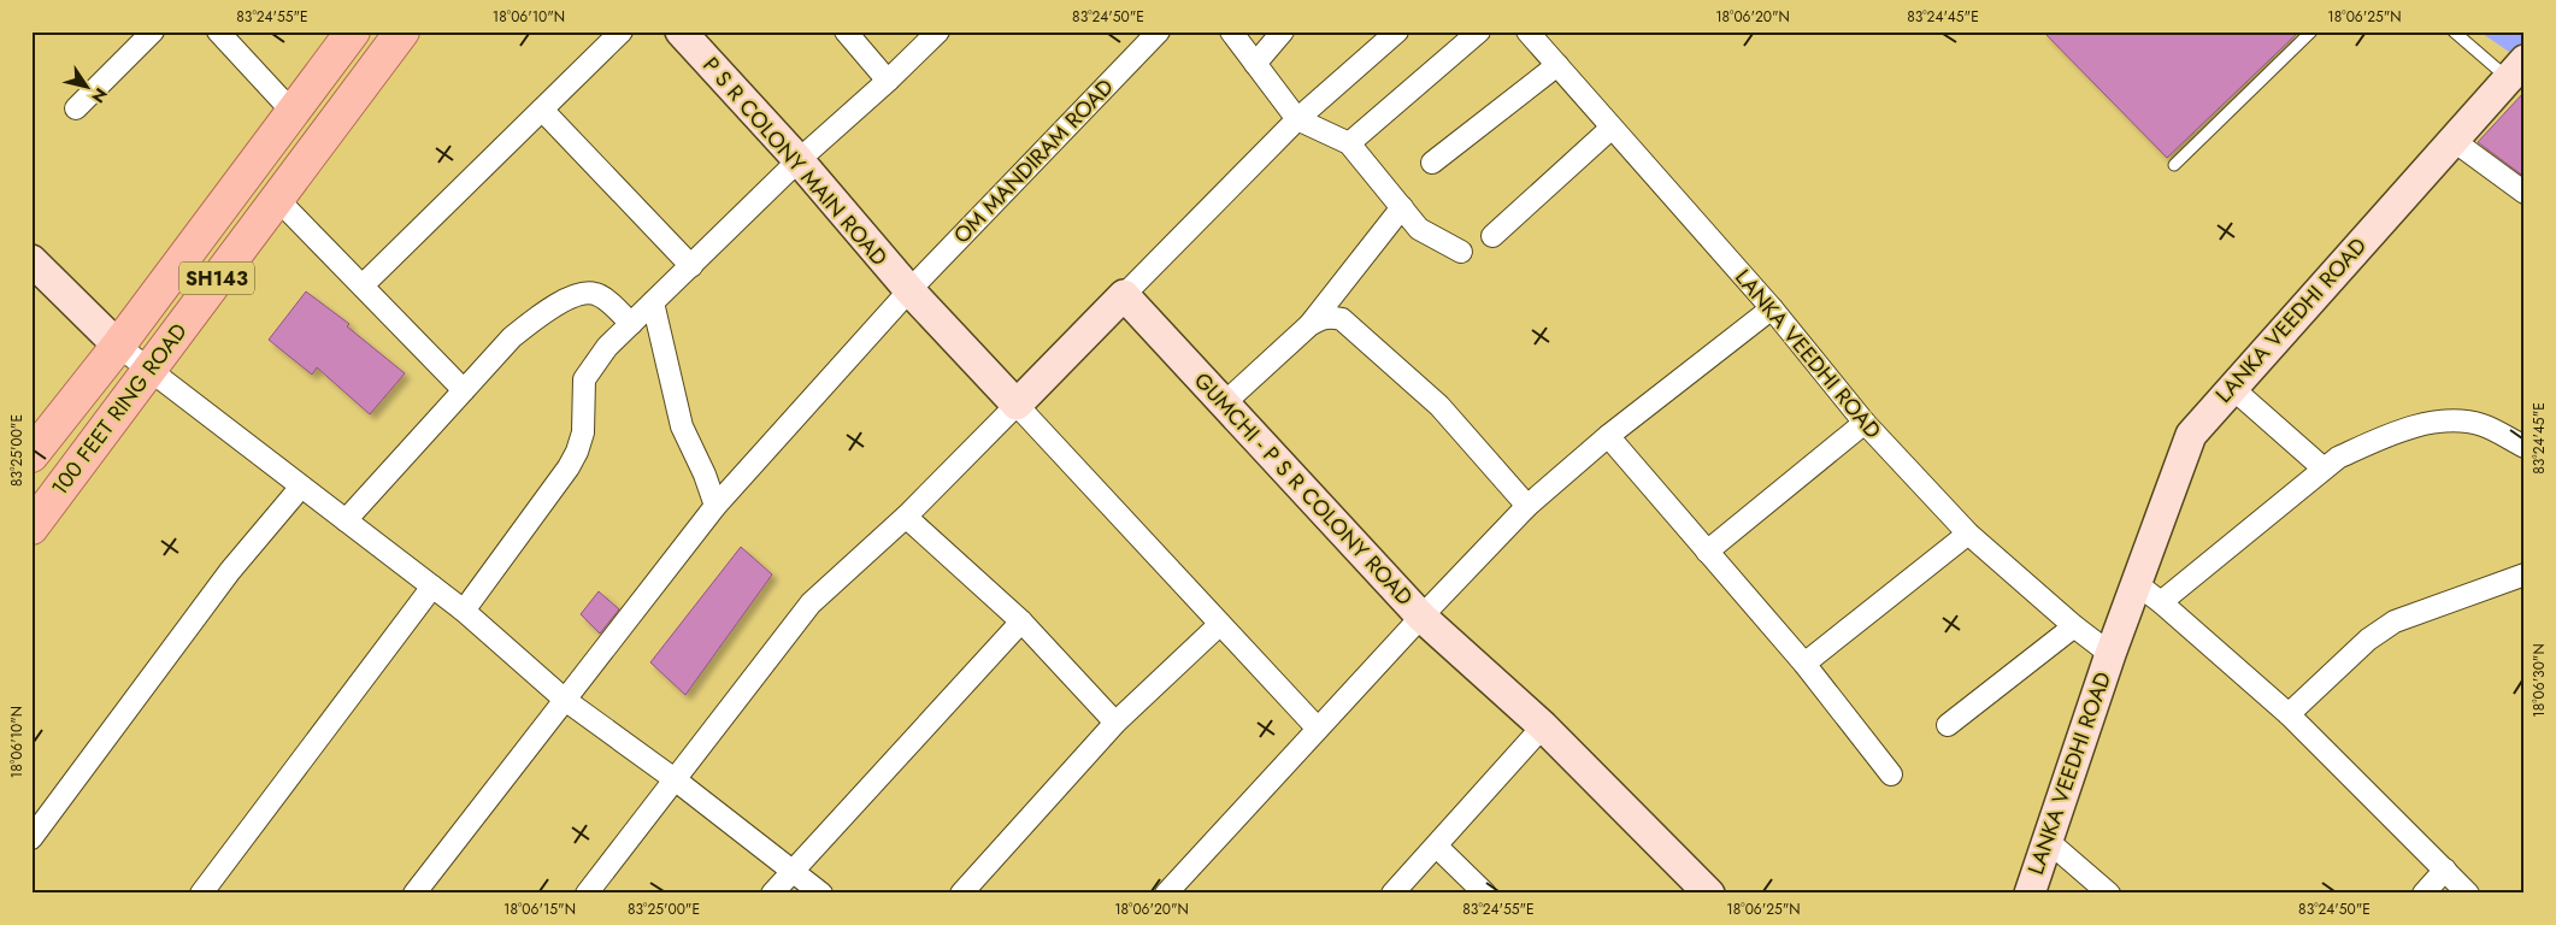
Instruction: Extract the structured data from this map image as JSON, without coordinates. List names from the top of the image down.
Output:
{
  "streets": {
    "main road": ["SH143", "100 FEET RING ROAD"],
    "street": [
      "P S R COLONY MAIN ROAD",
      "OM MANDIRAM ROAD",
      "LANKA VEEDHI ROAD",
      "GUMCHI - P S R COLONY ROAD"
    ]
  },
  "crossings": [
    ["P S R COLONY MAIN ROAD", "OM MANDIRAM ROAD"]
  ],
  "north": "bottom right",
  "coordinates": [
    "83°24'55\"E",
    "18°06'10\"N",
    "83°24'50\"E",
    "18°06'20\"N",
    "83°24'45\"E",
    "18°06'25\"N",
    "83°25'00\"E",
    "18°06'30\"N",
    "18°06'15\"N"
  ]
}
